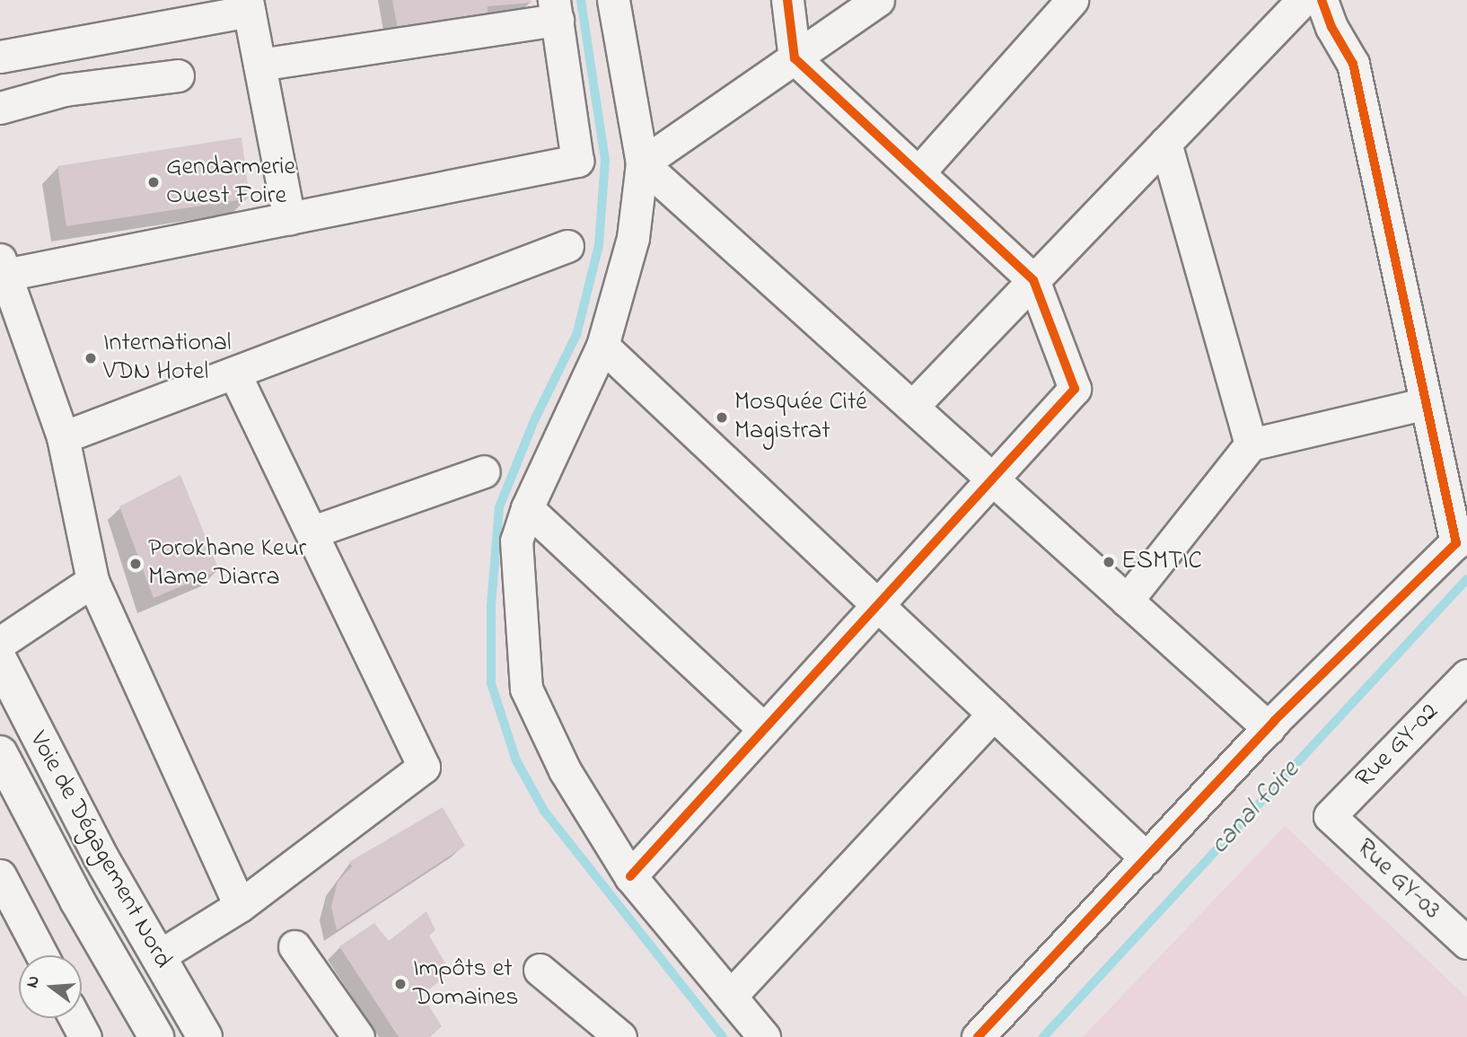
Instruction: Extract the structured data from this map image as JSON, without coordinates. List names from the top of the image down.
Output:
{
  "streets": {
    "highway": ["Voie de Dégagement Nord"],
    "street": ["Rue GY-02", "Rue GY-03"]
  },
  "crossings": [
    ["Rue GY-02", "Rue GY-03"]
  ],
  "water": ["canal foire"],
  "places": [
    "Gendarmerie Ouest Foire",
    "International VDN Hotel",
    "Mosquée Cité Magistrat",
    "ESMTIC",
    "Porokhane Keur Mame Diarra",
    "Impôts et Domaines"
  ],
  "north": "left"
}
